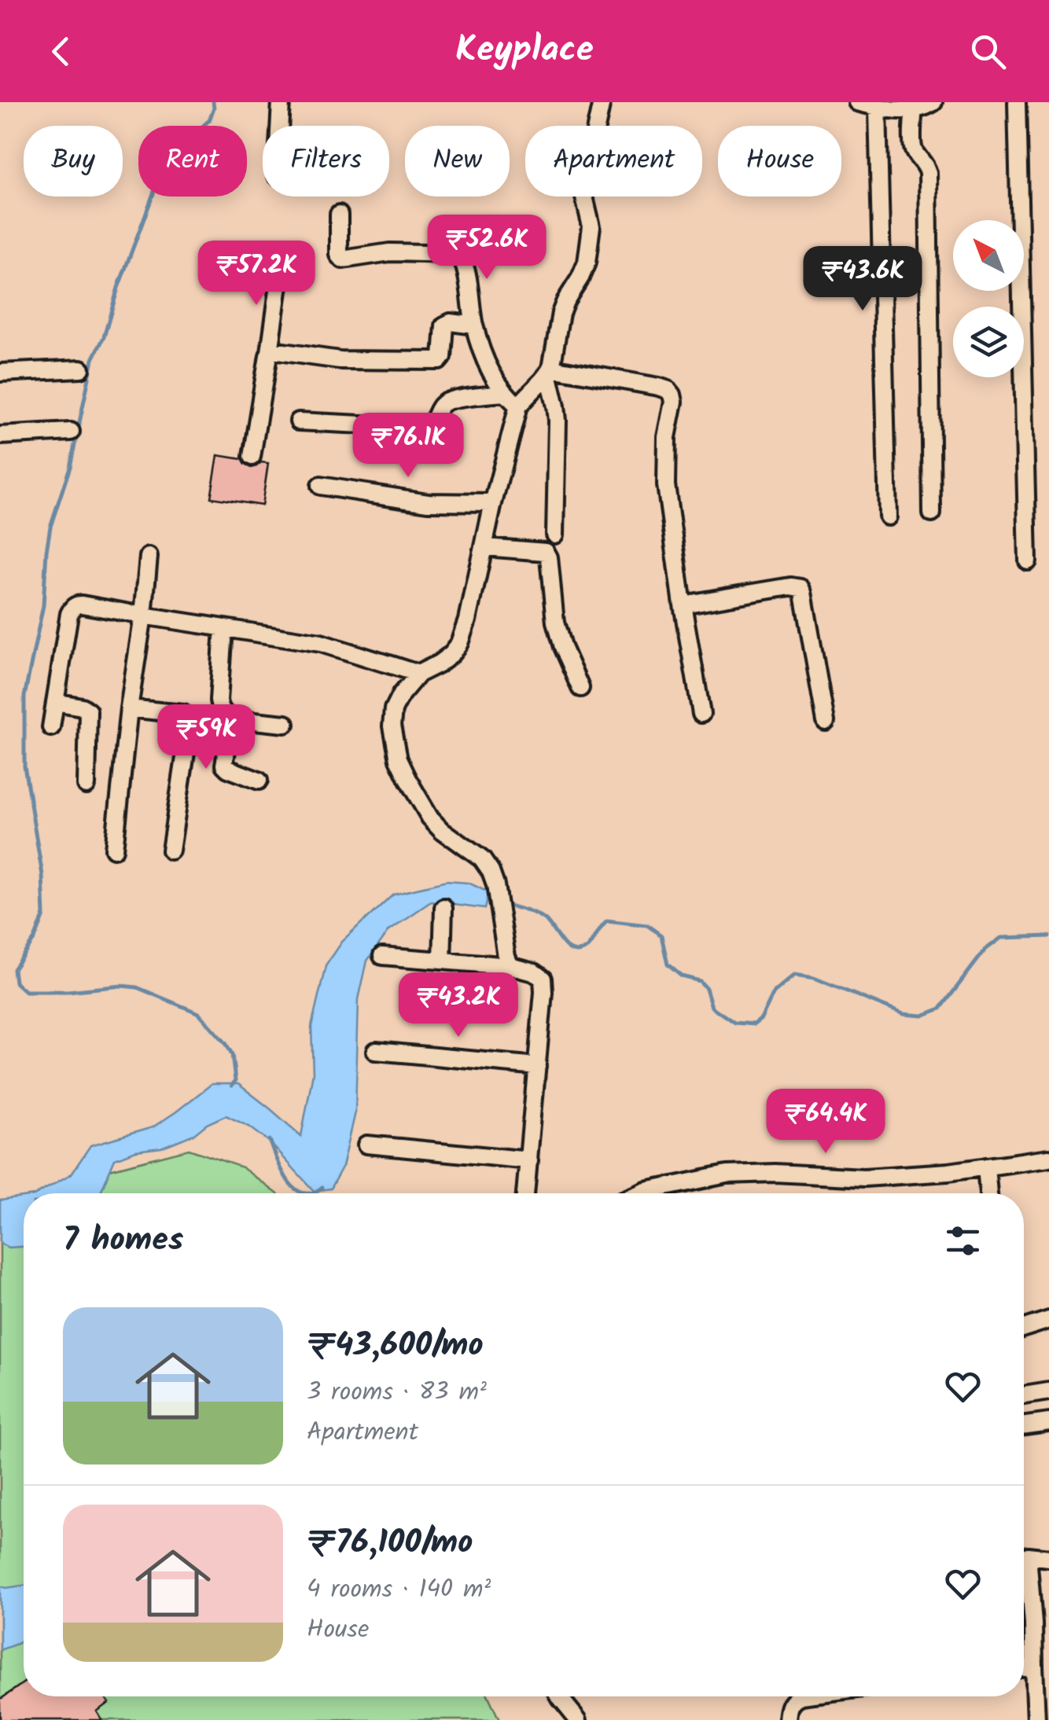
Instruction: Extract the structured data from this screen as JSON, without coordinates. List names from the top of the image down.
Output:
{
  "north": "top left",
  "page": {
    "header": "Keyplace",
    "chip": [
      "Buy",
      "Rent",
      "Filters",
      "New",
      "Apartment",
      "House"
    ],
    "price": [
      "₹52.6K",
      "₹57.2K",
      "₹43.6K",
      "₹76.1K",
      "₹59K",
      "₹43.2K",
      "₹64.4K"
    ],
    "heading": "7 homes",
    "list": [
      {
        "name": "₹43,600/mo",
        "note": "3 rooms · 83 m² · Apartment"
      },
      {
        "name": "₹76,100/mo",
        "note": "4 rooms · 140 m² · House"
      }
    ]
  }
}
